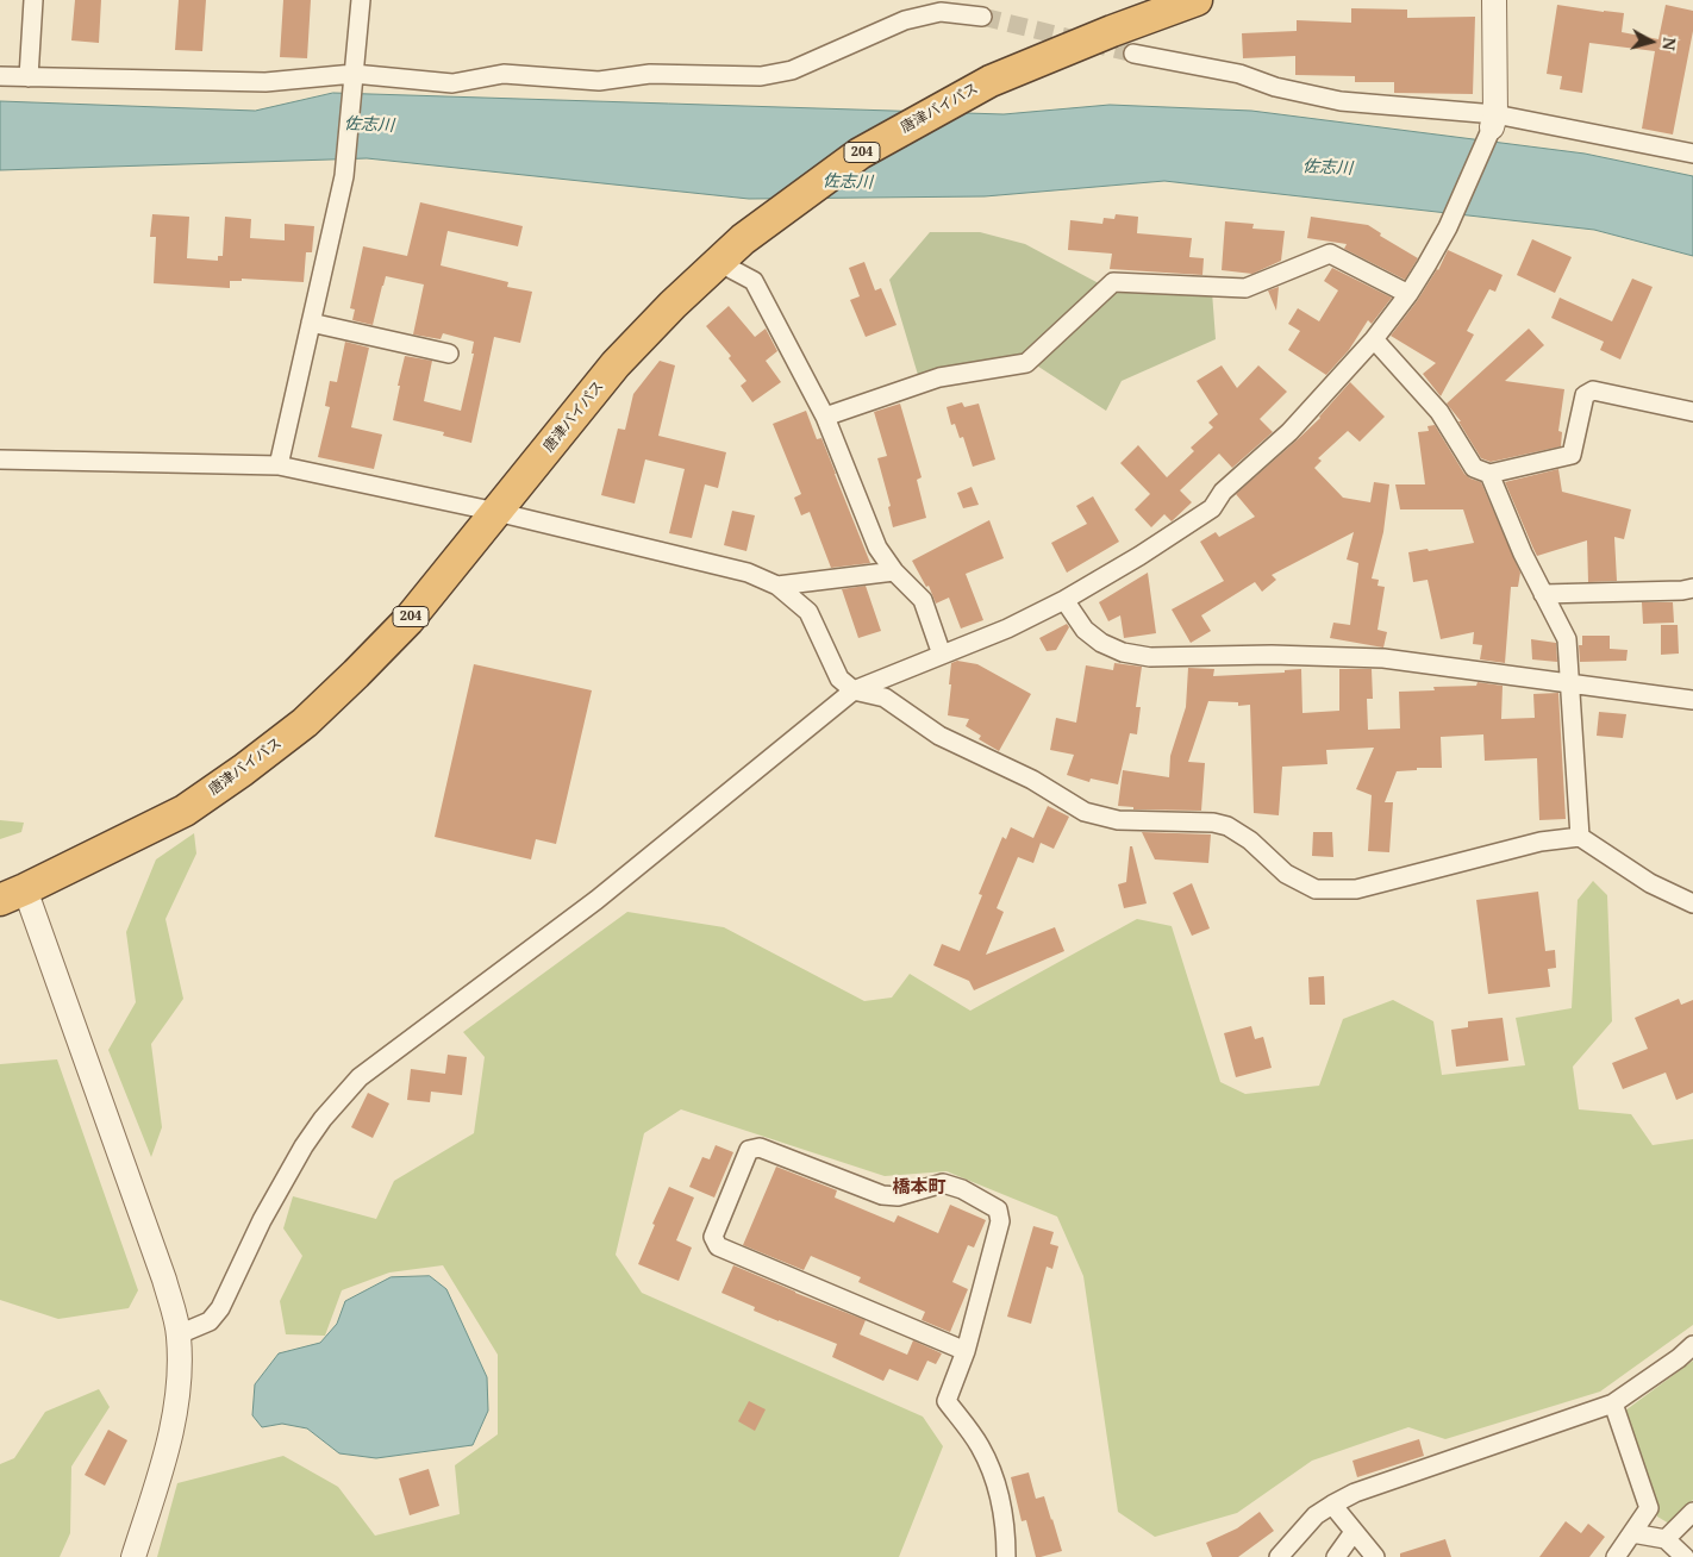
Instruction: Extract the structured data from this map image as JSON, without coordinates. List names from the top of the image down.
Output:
{
  "streets": {
    "highway": ["唐津バイパス", "204"]
  },
  "districts": ["橋本町"],
  "water": ["佐志川"],
  "north": "right"
}
